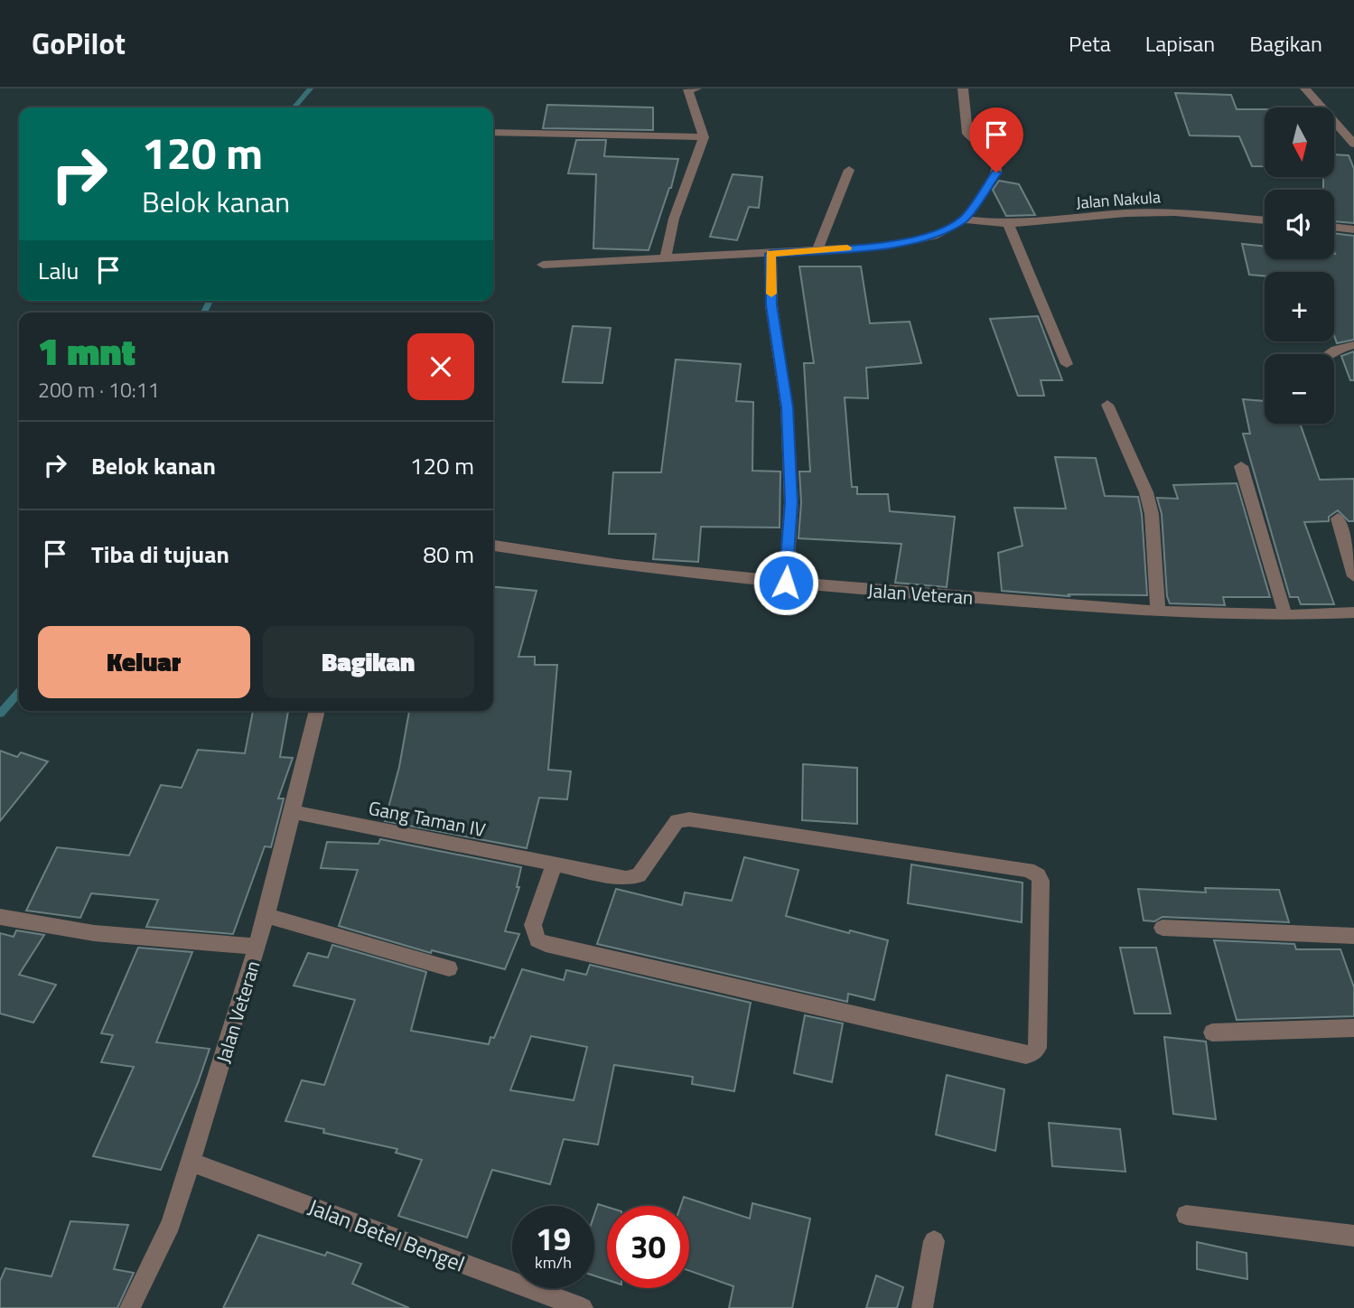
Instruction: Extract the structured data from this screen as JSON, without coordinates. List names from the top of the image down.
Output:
{
  "streets": {
    "street": [
      "Jalan Nakula",
      "Jalan Veteran",
      "Gang Taman IV",
      "Jalan Betel Bengel"
    ]
  },
  "crossings": [
    ["Jalan Veteran", "Gang Taman IV"],
    ["Jalan Veteran", "Jalan Betel Bengel"]
  ],
  "north": "bottom",
  "page": {
    "header": "GoPilot",
    "nav": ["Peta", "Lapisan", "Bagikan"],
    "map_buttons": ["+", "−"],
    "turn": ["120 m", "Belok kanan"],
    "then": "Lalu",
    "heading": ["1 mnt", "200 m · 10:11"],
    "list": [
      {
        "name": "Belok kanan",
        "value": "120 m"
      },
      {
        "name": "Tiba di tujuan",
        "value": "80 m"
      }
    ],
    "buttons": ["Keluar", "Bagikan"],
    "speed": "19 km/h",
    "limit": "30"
  }
}
